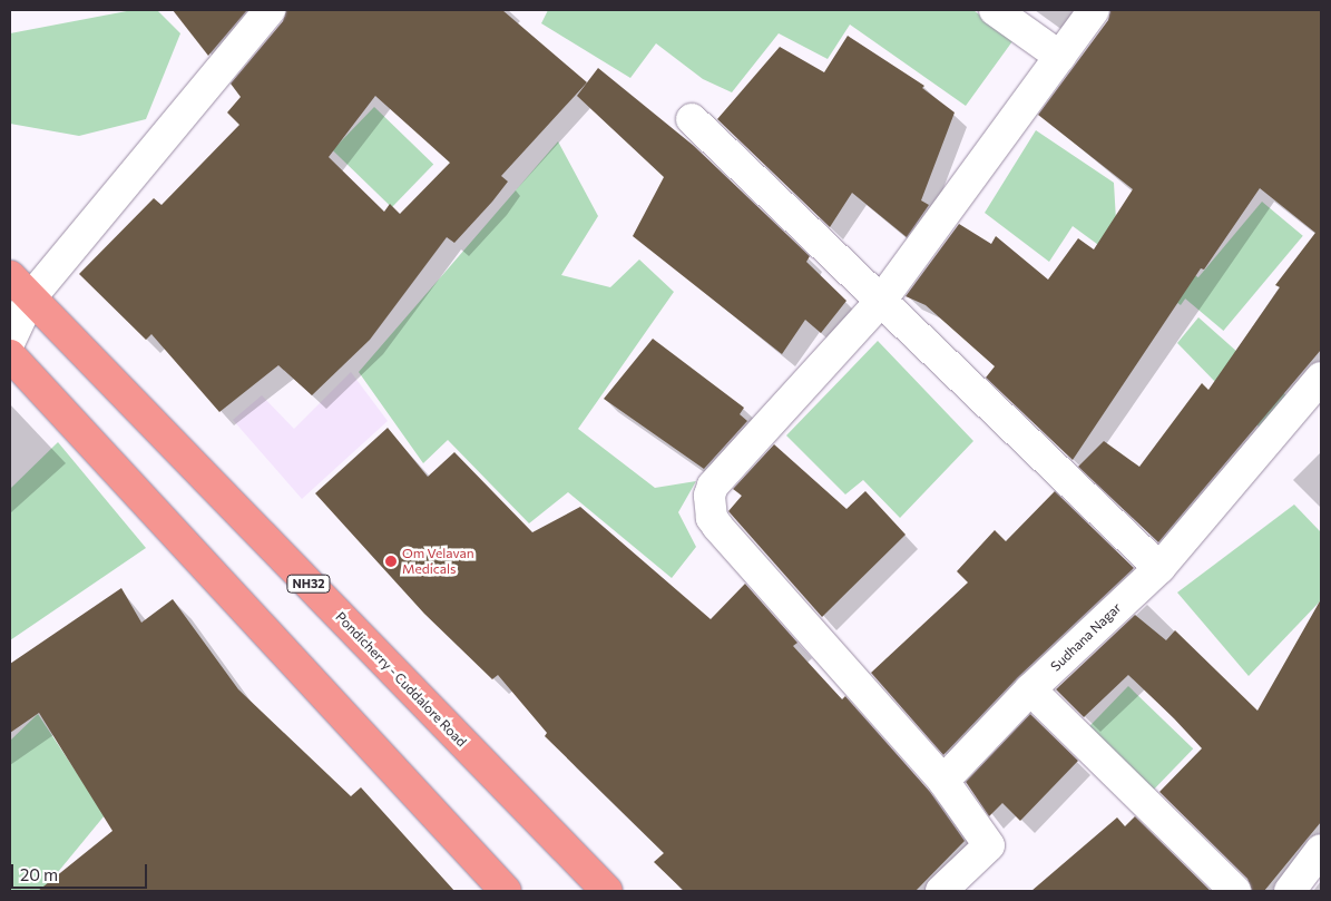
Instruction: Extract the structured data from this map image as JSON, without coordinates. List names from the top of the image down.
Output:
{
  "streets": {
    "highway": ["NH32", "Pondicherry - Cuddalore Road"],
    "street": ["Sudhana Nagar"]
  },
  "places": ["Om Velavan Medicals"],
  "scale_bar": "20 m"
}
